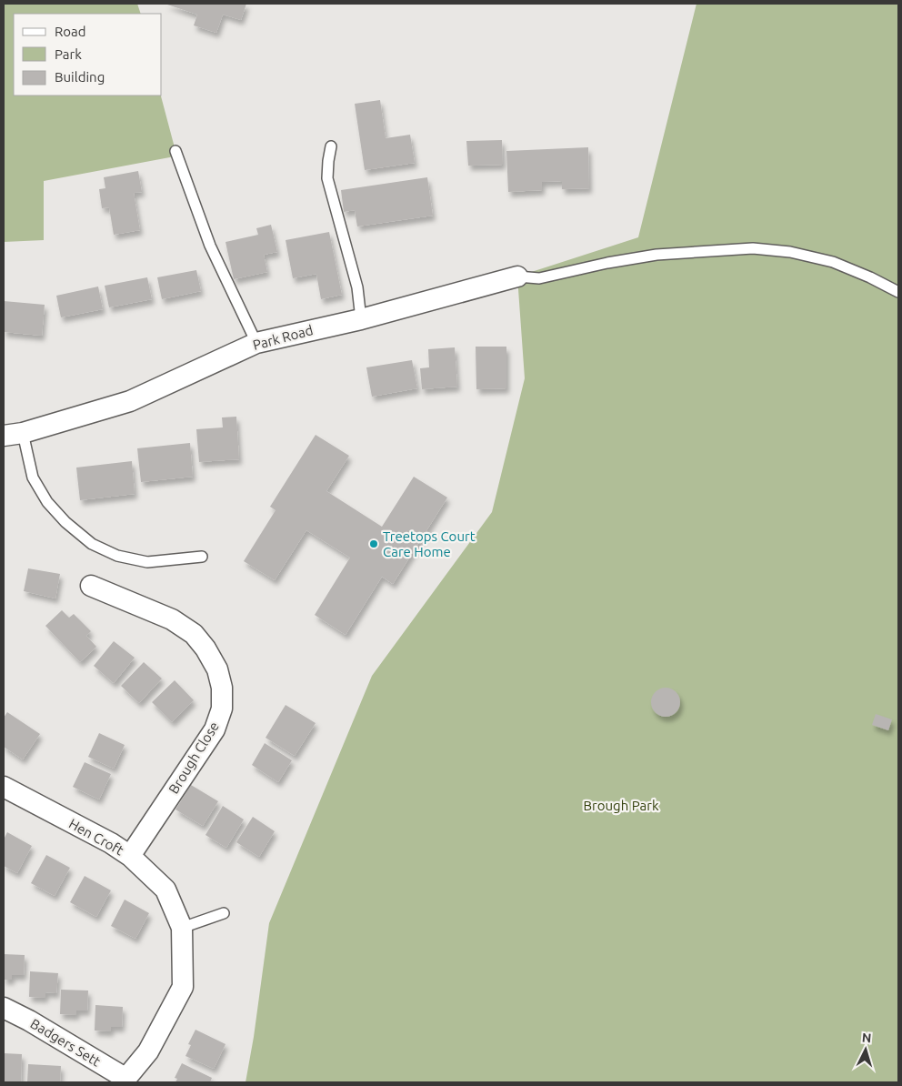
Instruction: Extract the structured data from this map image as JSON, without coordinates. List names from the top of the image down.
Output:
{
  "streets": {
    "street": [
      "Park Road",
      "Brough Close",
      "Hen Croft",
      "Badgers Sett"
    ]
  },
  "crossings": [
    ["Brough Close", "Hen Croft"],
    ["Hen Croft", "Badgers Sett"]
  ],
  "parks": ["Brough Park"],
  "places": ["Treetops Court Care Home"],
  "legend": ["Road", "Park", "Building"],
  "north": "top"
}
